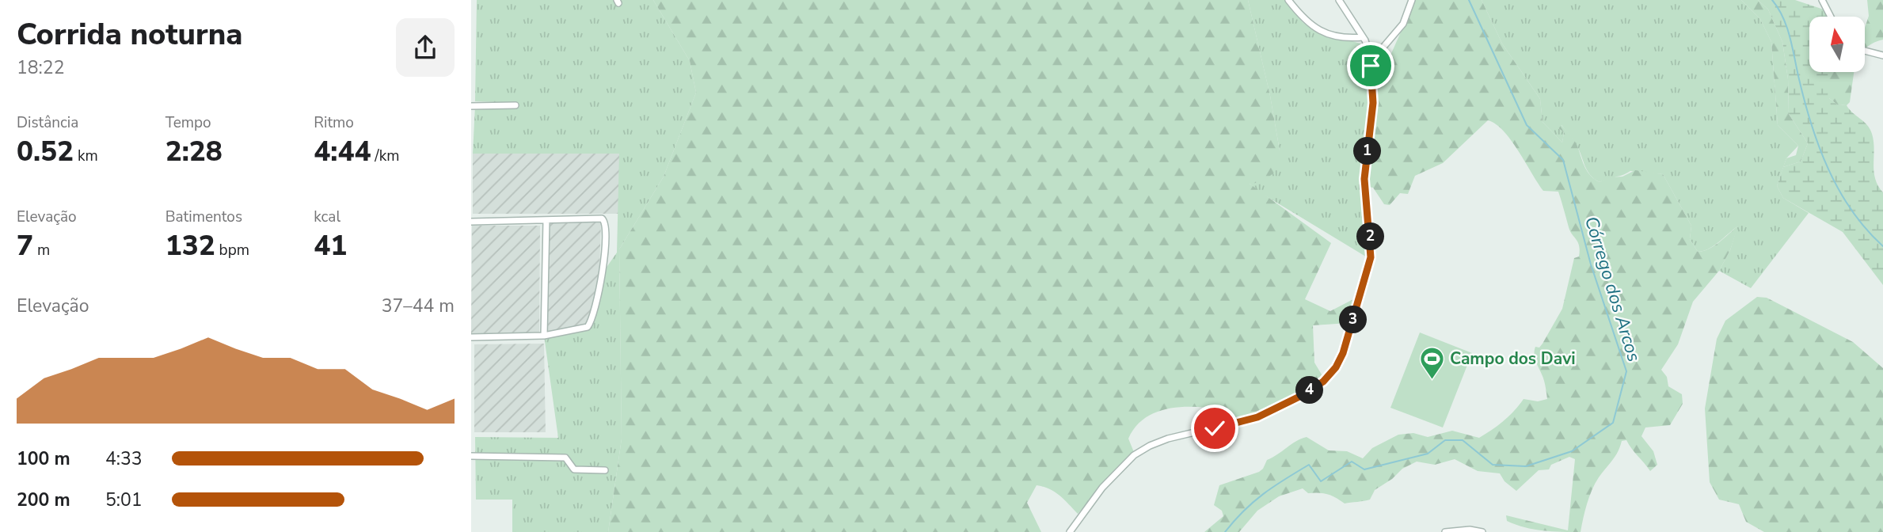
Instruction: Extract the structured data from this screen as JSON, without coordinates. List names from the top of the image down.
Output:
{
  "water": ["Córrego dos Arcos"],
  "places": {
    "sports": ["Campo dos Davi"]
  },
  "north": "top",
  "page": {
    "heading": ["Corrida noturna", "18:22"],
    "stats": [
      ["Distância", "0.52 km"],
      ["Tempo", "2:28"],
      ["Ritmo", "4:44 /km"],
      ["Elevação", "7 m"],
      ["Batimentos", "132 bpm"],
      ["kcal", "41"]
    ],
    "pins": [
      "1",
      "2",
      "3",
      "4"
    ],
    "chart": ["Elevação", "37–44 m"],
    "list": [
      {
        "name": "100 m",
        "note": "4:33"
      },
      {
        "name": "200 m",
        "note": "5:01"
      }
    ]
  }
}
